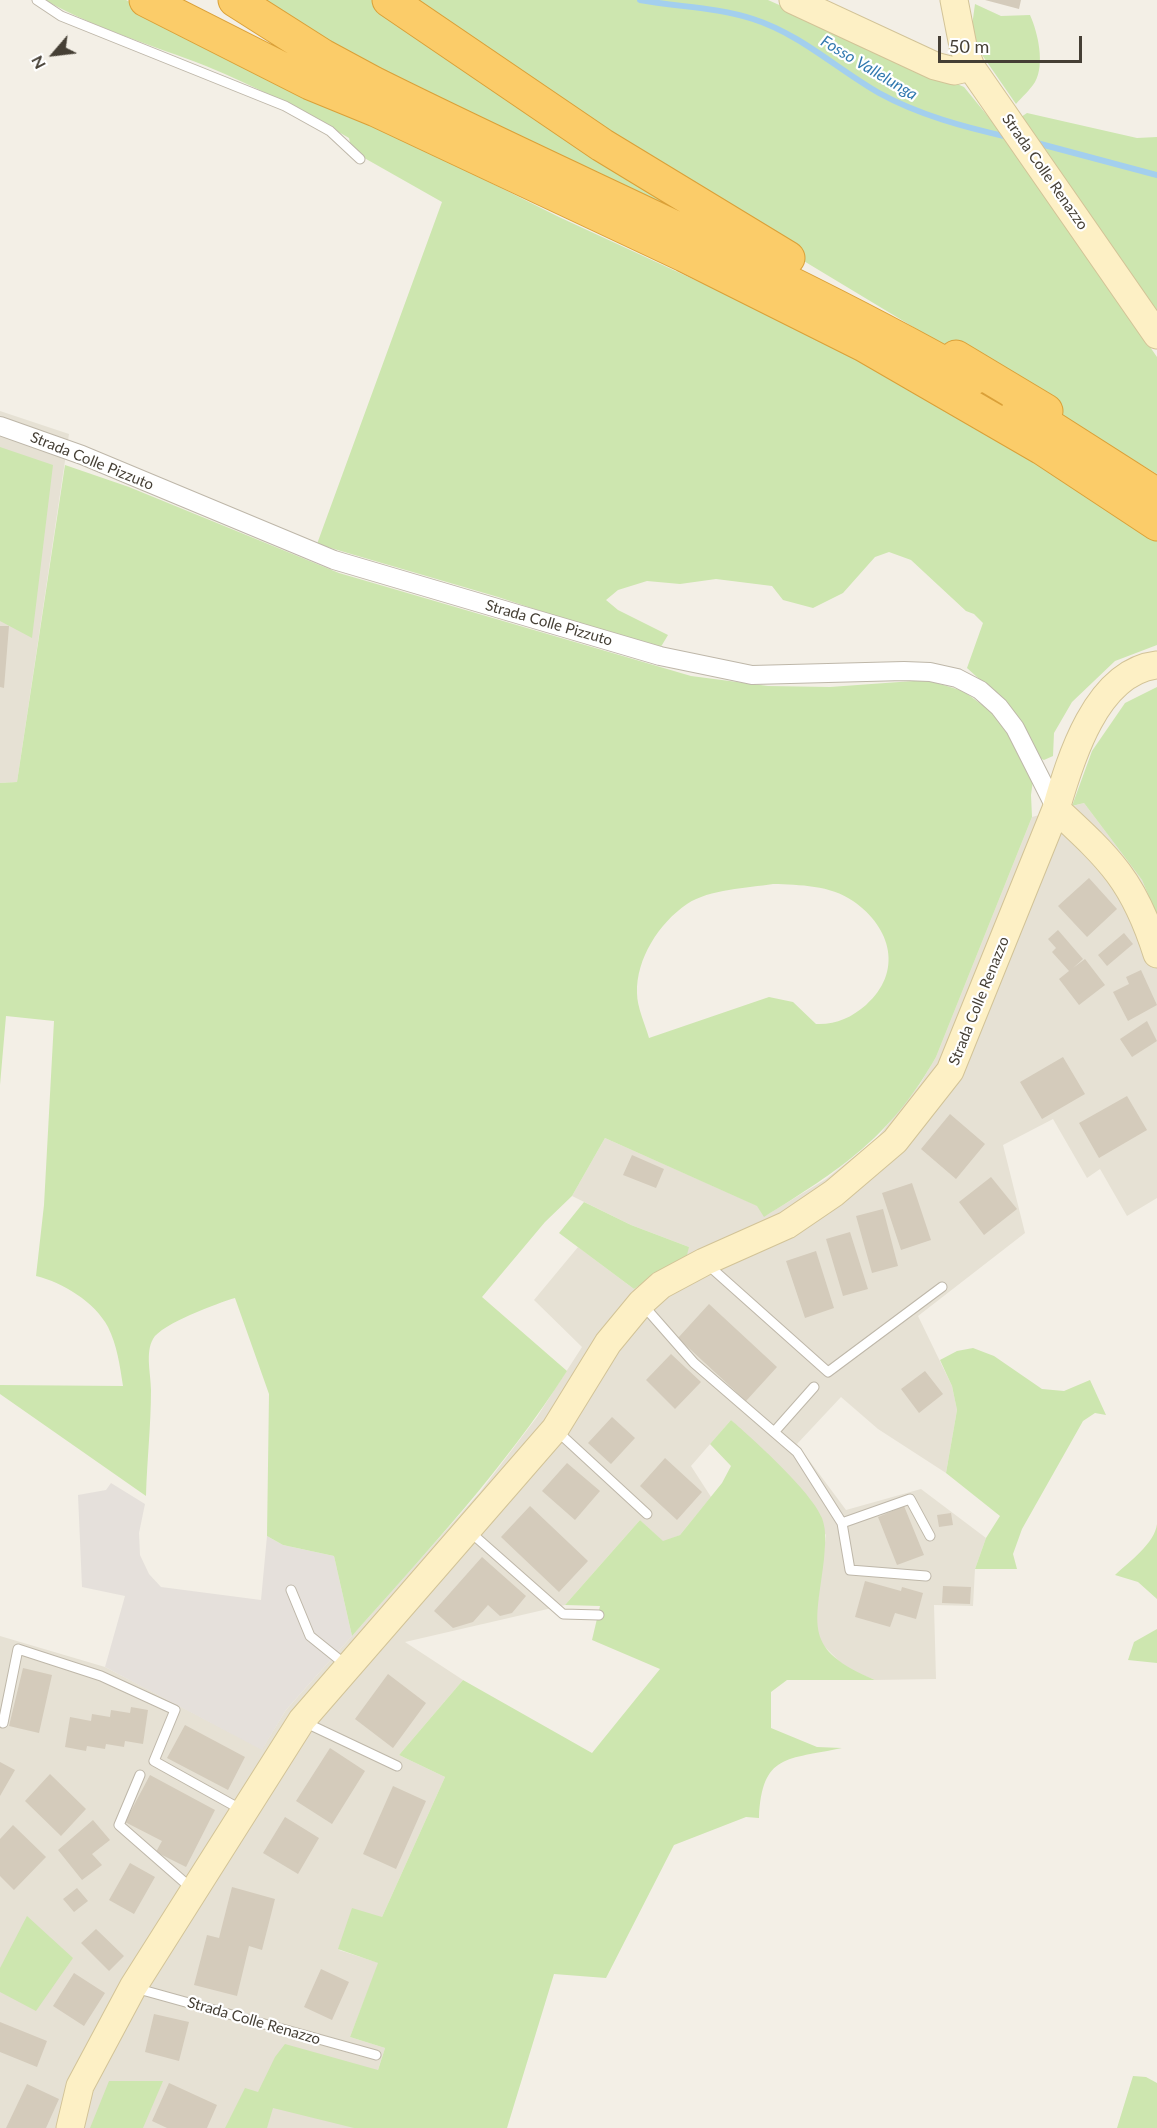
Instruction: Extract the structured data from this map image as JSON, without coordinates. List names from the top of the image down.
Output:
{
  "streets": {
    "street": ["Strada Colle Renazzo", "Strada Colle Pizzuto"]
  },
  "crossings": [
    ["Strada Colle Renazzo", "Strada Colle Pizzuto"]
  ],
  "water": ["Fosso Vallelunga"],
  "scale_bar": "50 m",
  "north": "bottom left"
}
